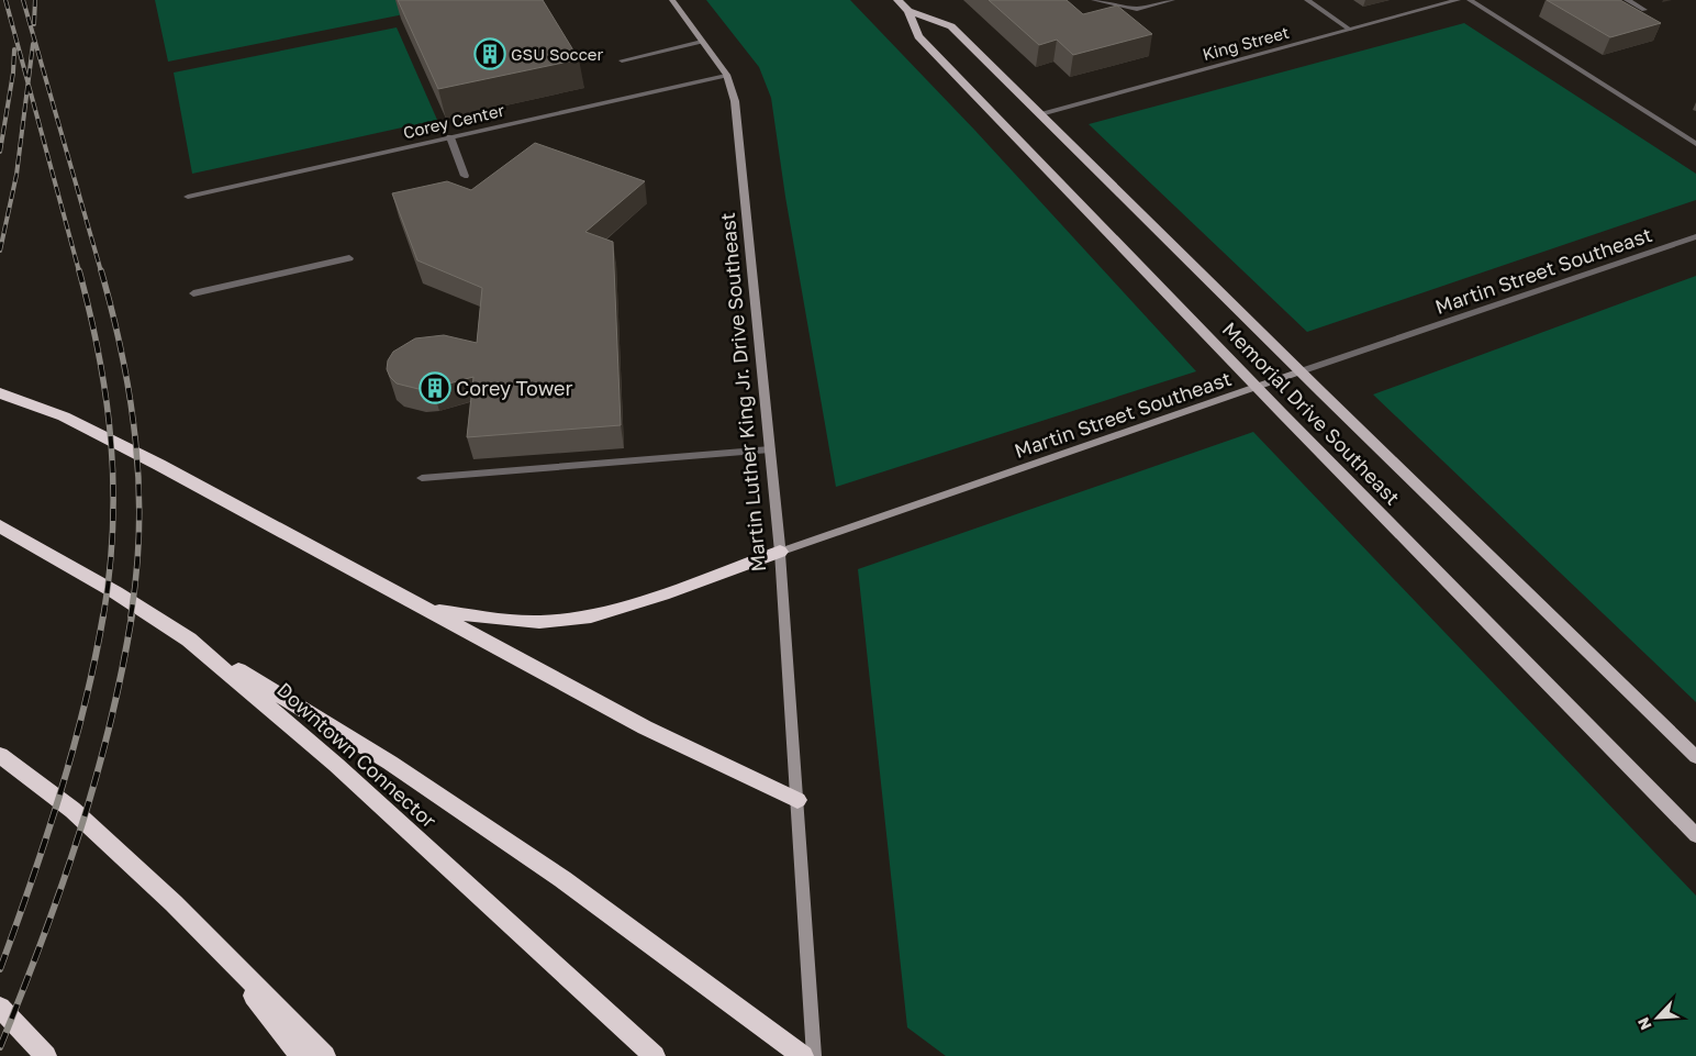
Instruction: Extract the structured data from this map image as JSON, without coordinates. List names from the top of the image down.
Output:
{
  "streets": {
    "highway": ["Downtown Connector"],
    "main road": ["Martin Street Southeast", "Martin Luther King Jr. Drive Southeast", "Memorial Drive Southeast"],
    "street": ["King Street", "Corey Center"]
  },
  "crossings": [
    ["King Street", "Memorial Drive Southeast"],
    ["Corey Center", "Martin Luther King Jr. Drive Southeast"],
    ["Martin Street Southeast", "Martin Luther King Jr. Drive Southeast"],
    ["Martin Street Southeast", "Memorial Drive Southeast"]
  ],
  "places": {
    "building": ["GSU Soccer", "Corey Tower"]
  },
  "north": "bottom left"
}
